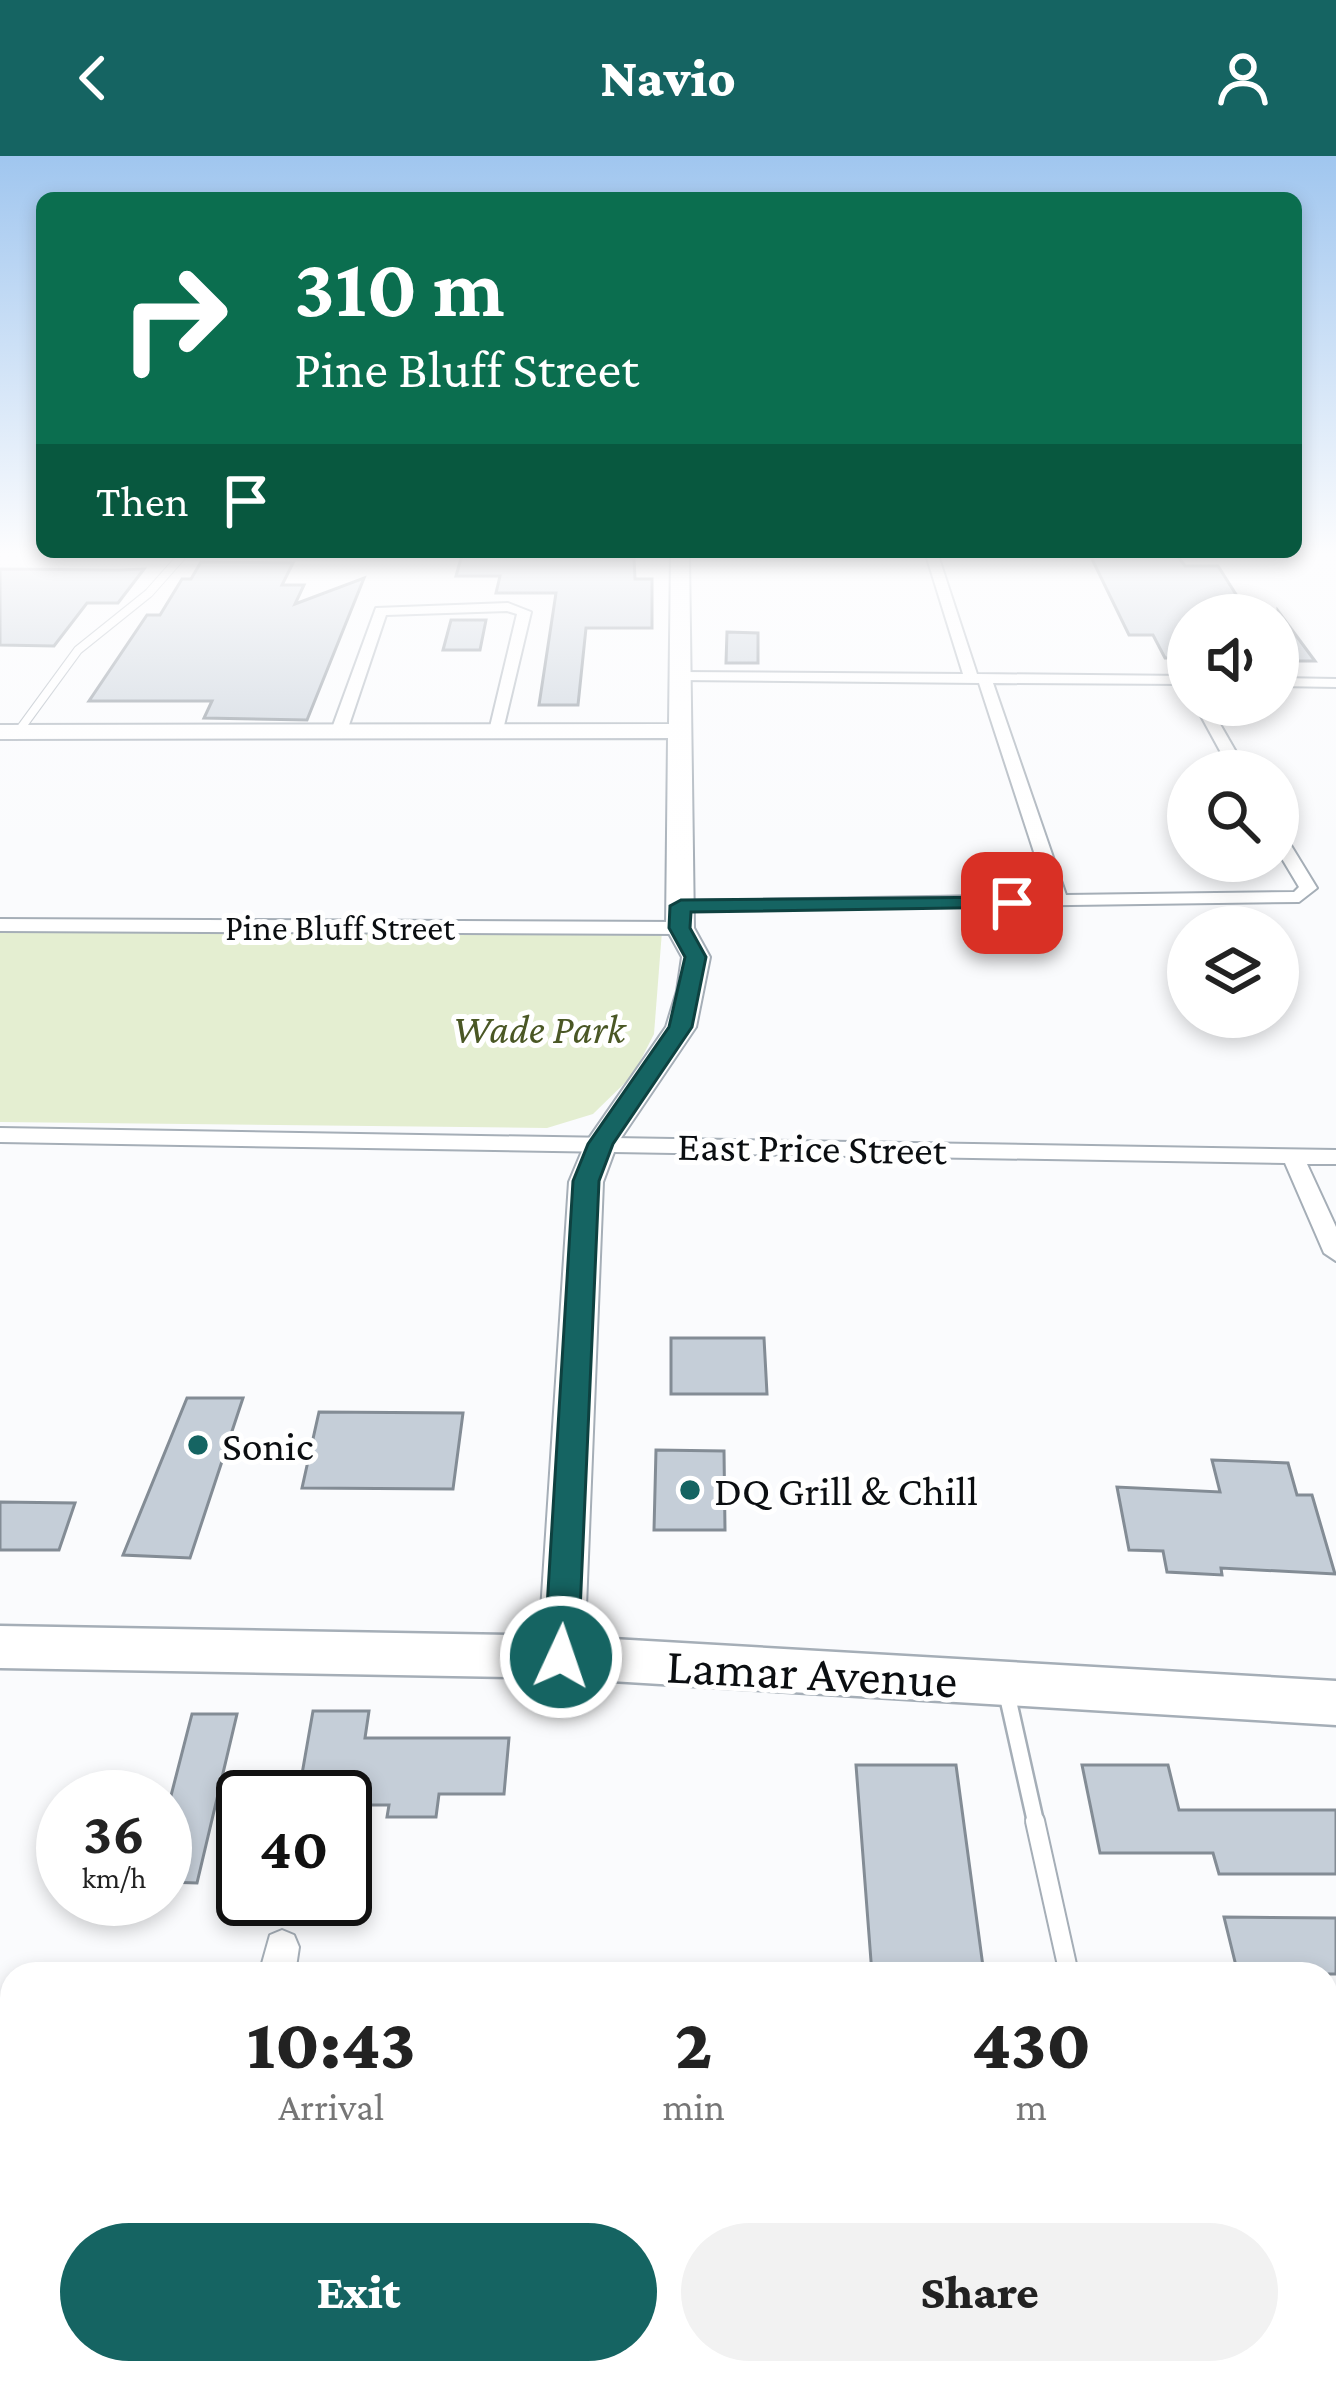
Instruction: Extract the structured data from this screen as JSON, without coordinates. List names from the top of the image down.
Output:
{
  "streets": {
    "main road": ["Lamar Avenue"],
    "street": ["Pine Bluff Street", "East Price Street"]
  },
  "parks": ["Wade Park"],
  "places": ["Sonic", "DQ Grill & Chill"],
  "page": {
    "header": "Navio",
    "turn": ["310 m", "Pine Bluff Street"],
    "then": "Then",
    "speed": "36 km/h",
    "limit": "40",
    "eta": [
      "10:43",
      "Arrival",
      "2",
      "min",
      "430",
      "m"
    ],
    "buttons": ["Exit", "Share"]
  }
}
